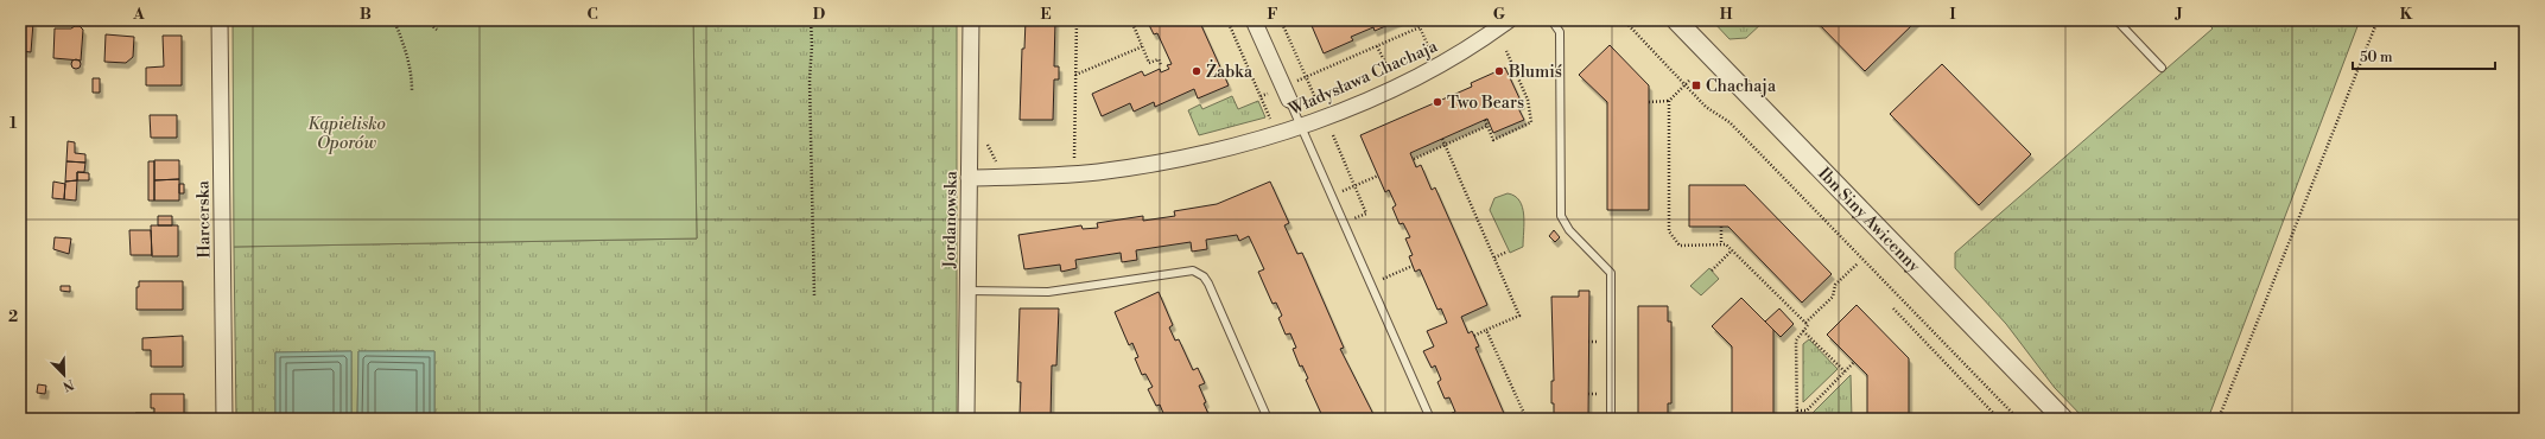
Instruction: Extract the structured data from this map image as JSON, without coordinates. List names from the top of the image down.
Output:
{
  "streets": {
    "street": [
      "Władysława Chachaja",
      "Harcerska",
      "Jordanowska",
      "Ibn Siny Awicenny"
    ]
  },
  "crossings": [
    ["Władysława Chachaja", "Jordanowska"]
  ],
  "parks": ["Kąpielisko Oporów"],
  "places": {
    "other": ["Żabka", "Blumiś", "Two Bears"],
    "transit": ["Chachaja"]
  },
  "scale_bar": "50 m",
  "north": "bottom right",
  "grid": {
    "columns": [
      "A",
      "B",
      "C",
      "D",
      "E",
      "F",
      "G",
      "H",
      "I",
      "J",
      "K"
    ],
    "rows": ["1", "2"]
  }
}
